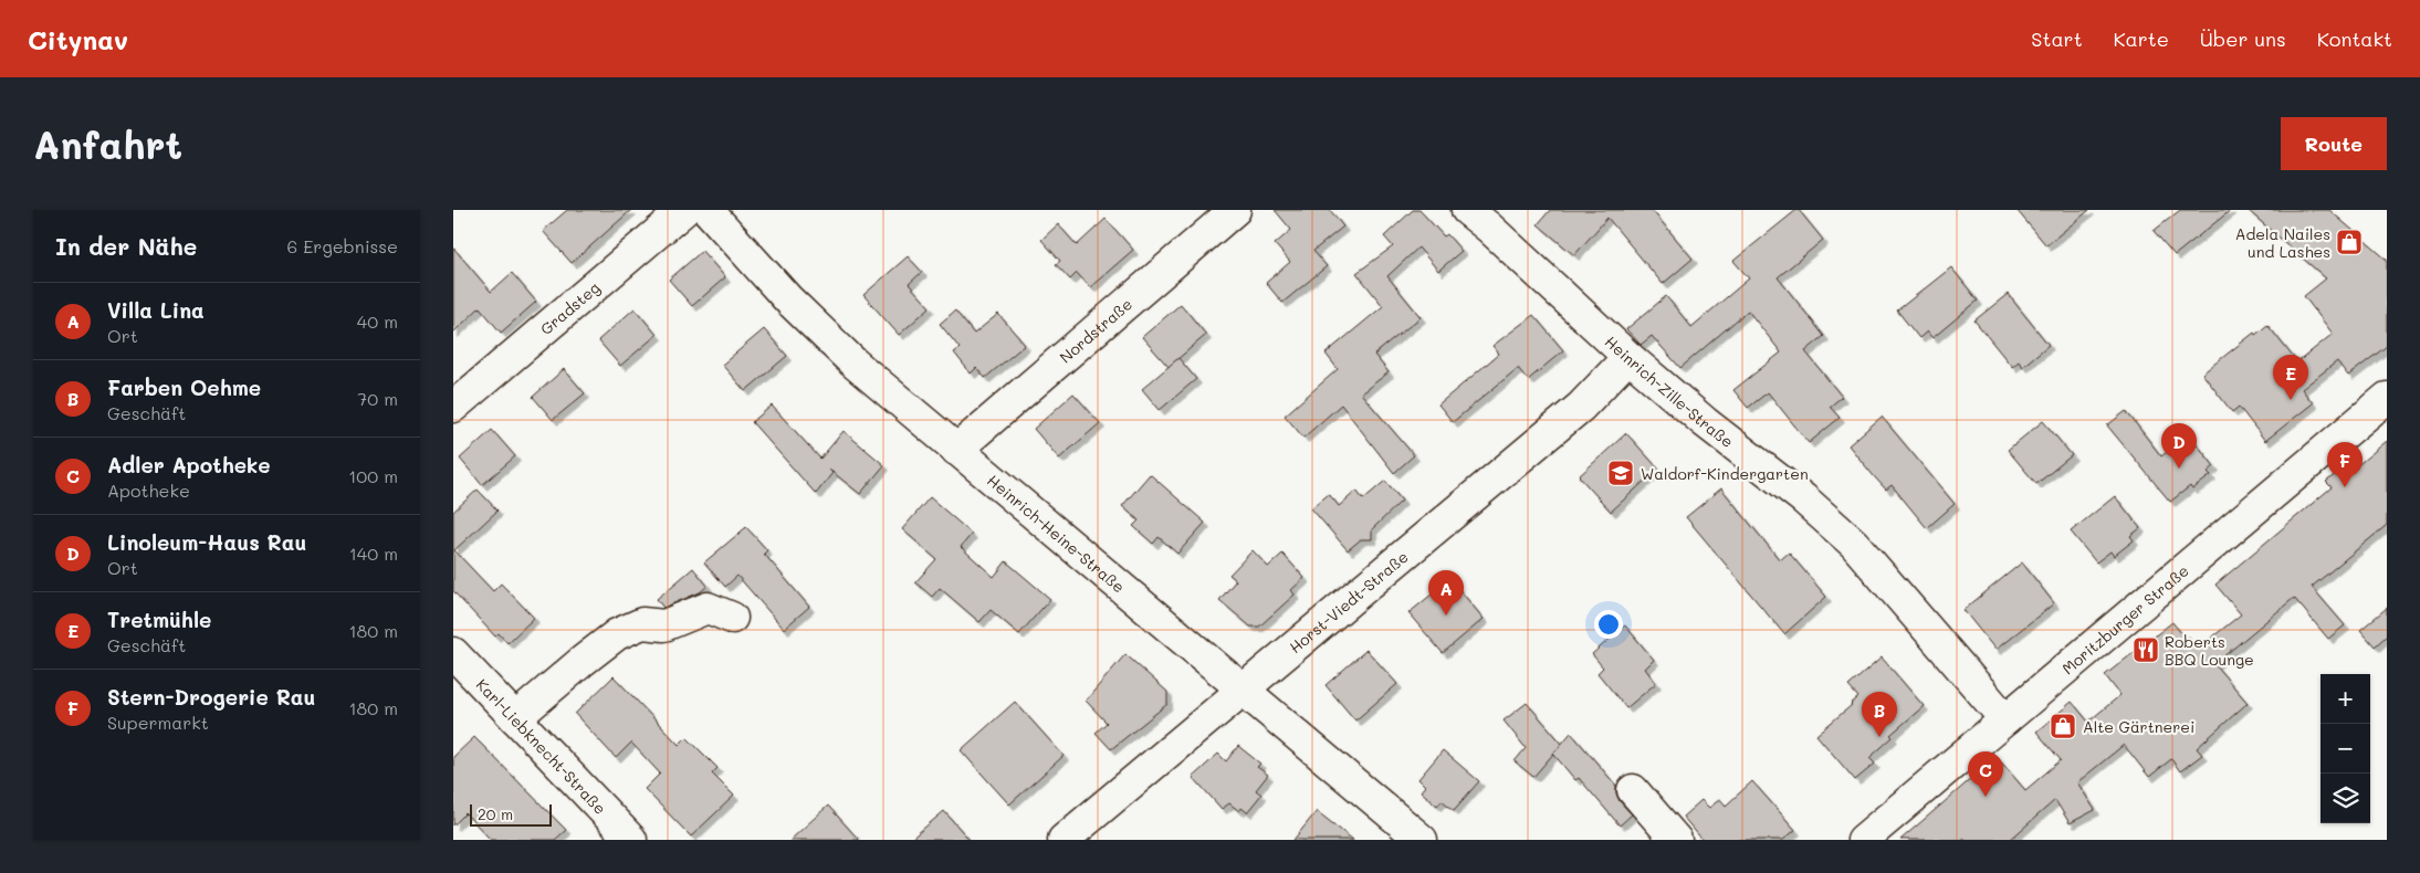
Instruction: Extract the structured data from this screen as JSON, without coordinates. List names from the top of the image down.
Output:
{
  "streets": {
    "street": [
      "Gradsteg",
      "Nordstraße",
      "Heinrich-Zille-Straße",
      "Heinrich-Heine-Straße",
      "Horst-Viedt-Straße",
      "Moritzburger Straße",
      "Karl-Liebknecht-Straße"
    ]
  },
  "crossings": [
    ["Nordstraße", "Heinrich-Heine-Straße"],
    ["Heinrich-Zille-Straße", "Horst-Viedt-Straße"],
    ["Heinrich-Zille-Straße", "Moritzburger Straße"],
    ["Heinrich-Heine-Straße", "Horst-Viedt-Straße"]
  ],
  "places": {
    "shop": ["Adela Nailes und Lashes", "Alte Gärtnerei"],
    "school or university": ["Waldorf-Kindergarten"],
    "restaurant": ["Roberts BBQ Lounge"]
  },
  "scale_bar": "20 m",
  "page": {
    "header": "Citynav",
    "nav": [
      "Start",
      "Karte",
      "Über uns",
      "Kontakt"
    ],
    "buttons": "Route",
    "title": "Anfahrt",
    "heading": ["In der Nähe", "6 Ergebnisse"],
    "list": [
      {
        "mark": "A",
        "name": "Villa Lina",
        "note": "Ort",
        "value": "40 m"
      },
      {
        "mark": "B",
        "name": "Farben Oehme",
        "note": "Geschäft",
        "value": "70 m"
      },
      {
        "mark": "C",
        "name": "Adler Apotheke",
        "note": "Apotheke",
        "value": "100 m"
      },
      {
        "mark": "D",
        "name": "Linoleum-Haus Rau",
        "note": "Ort",
        "value": "140 m"
      },
      {
        "mark": "E",
        "name": "Tretmühle",
        "note": "Geschäft",
        "value": "180 m"
      },
      {
        "mark": "F",
        "name": "Stern-Drogerie Rau",
        "note": "Supermarkt",
        "value": "180 m"
      }
    ],
    "pins": [
      "E",
      "D",
      "F",
      "A",
      "B",
      "C"
    ],
    "map_buttons": ["+", "−"],
    "scale": "20 m"
  }
}
